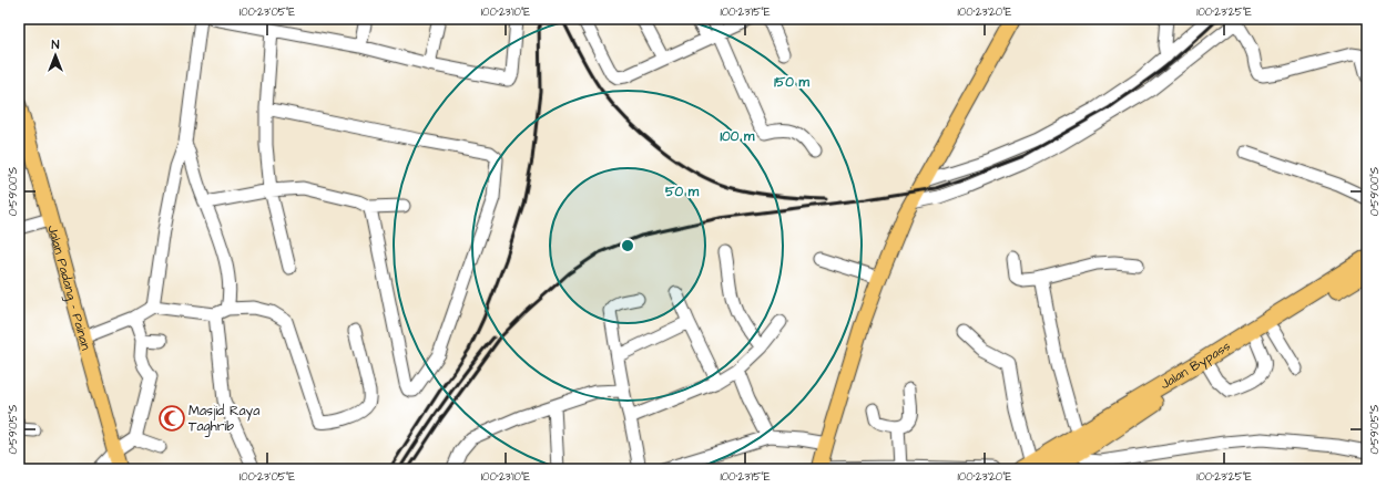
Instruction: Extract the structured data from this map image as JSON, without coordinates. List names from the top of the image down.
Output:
{
  "streets": {
    "highway": ["Jalan Bypass"],
    "main road": ["Jalan Padang - Painan"]
  },
  "places": {
    "mosque": ["Masjid Raya Taghrib"]
  },
  "north": "top",
  "coordinates": [
    "100°23'05\"E",
    "100°23'10\"E",
    "100°23'15\"E",
    "100°23'20\"E",
    "100°23'25\"E",
    "0°59'00\"S",
    "0°59'05\"S"
  ],
  "rings": ["150 m", "100 m", "50 m"]
}
